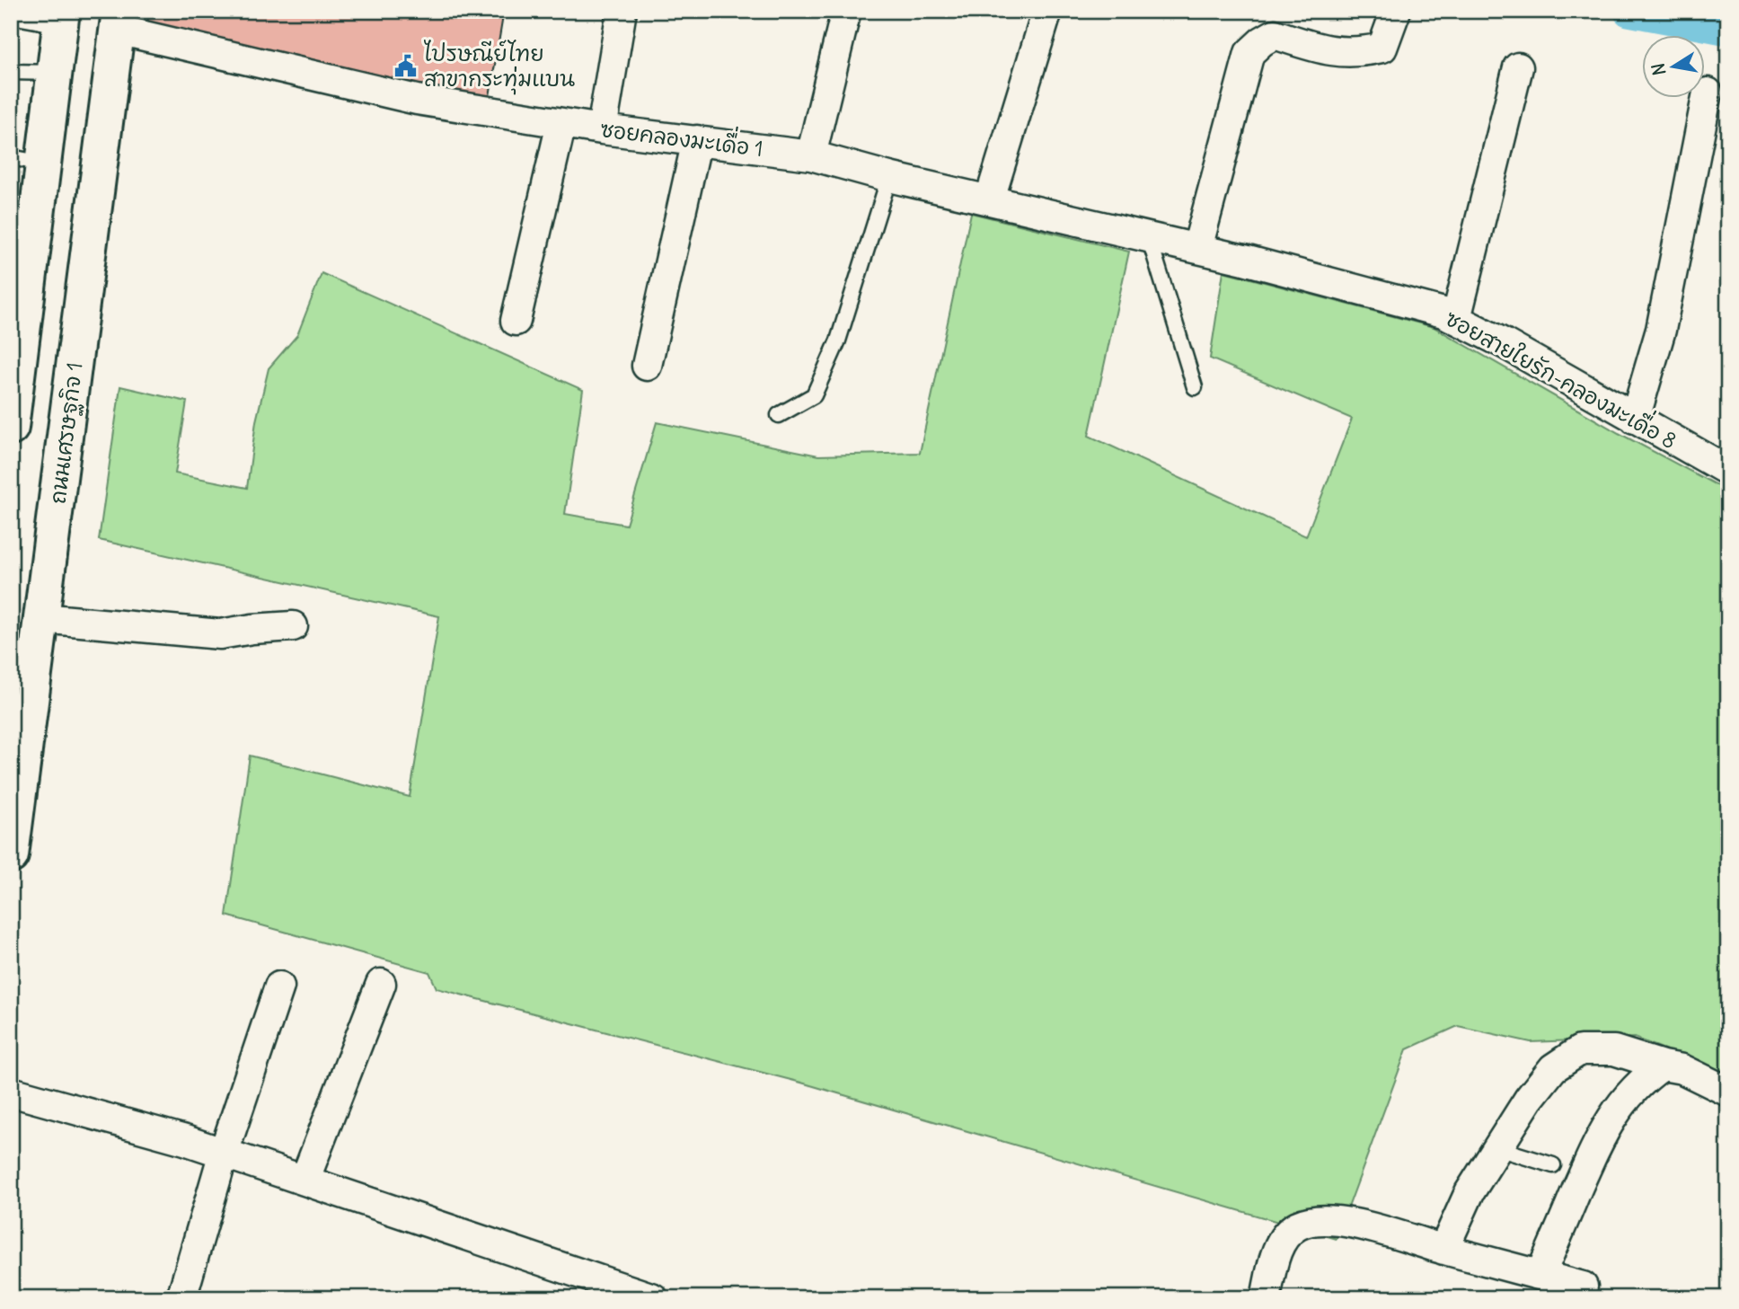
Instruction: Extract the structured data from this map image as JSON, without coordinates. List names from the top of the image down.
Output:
{
  "streets": {
    "main road": ["ถนนเศรษฐกิจ 1"],
    "street": ["ซอยคลองมะเดื่อ 1", "ซอยสายใยรัก-คลองมะเดื่อ 8"]
  },
  "crossings": [
    ["ซอยคลองมะเดื่อ 1", "ซอยสายใยรัก-คลองมะเดื่อ 8"],
    ["ซอยคลองมะเดื่อ 1", "ถนนเศรษฐกิจ 1"]
  ],
  "places": {
    "public building": ["ไปรษณีย์ไทย สาขากระทุ่มแบน"]
  },
  "north": "left"
}
